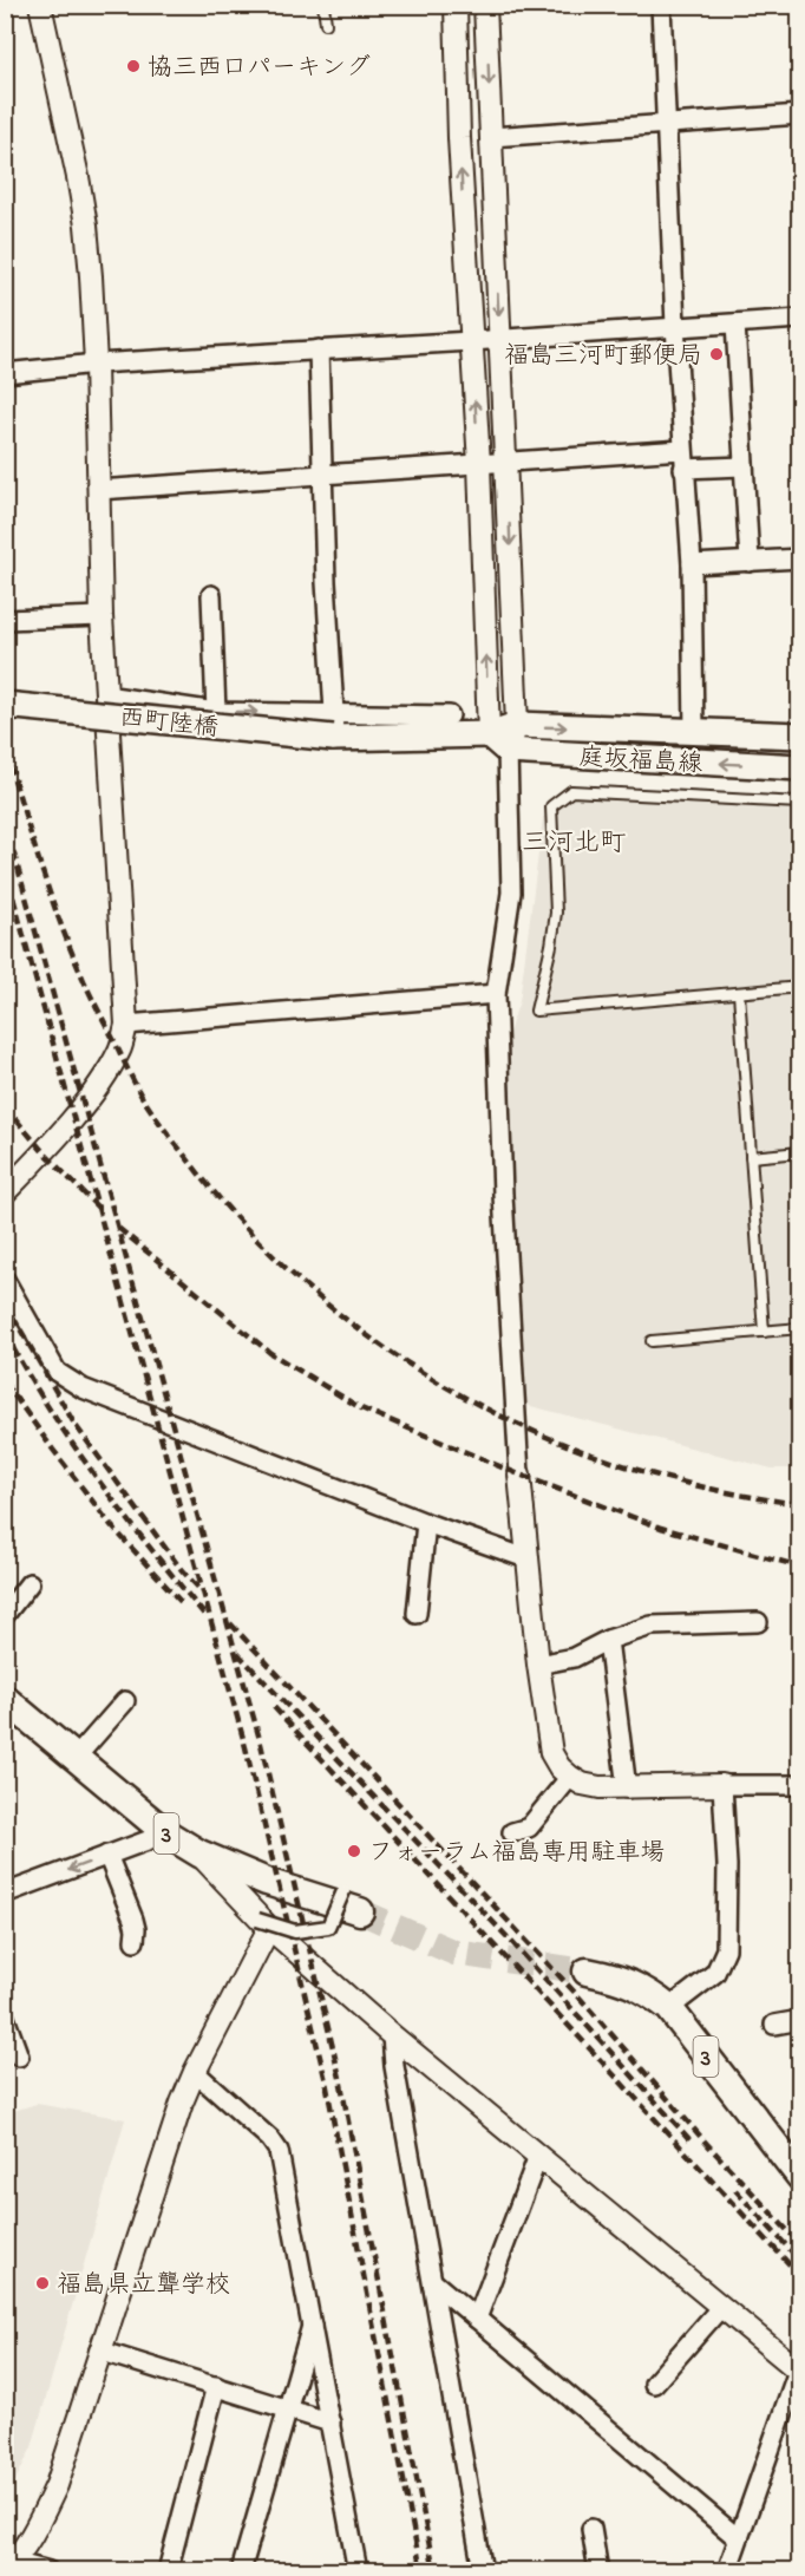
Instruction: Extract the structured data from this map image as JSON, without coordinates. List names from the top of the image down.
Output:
{
  "streets": {
    "main road": ["西町陸橋", "庭坂福島線", "3"]
  },
  "crossings": [
    ["西町陸橋", "庭坂福島線"]
  ],
  "districts": ["三河北町"],
  "places": [
    "協三西口パーキング",
    "福島三河町郵便局",
    "フォーラム福島専用駐車場",
    "福島県立聾学校"
  ]
}
